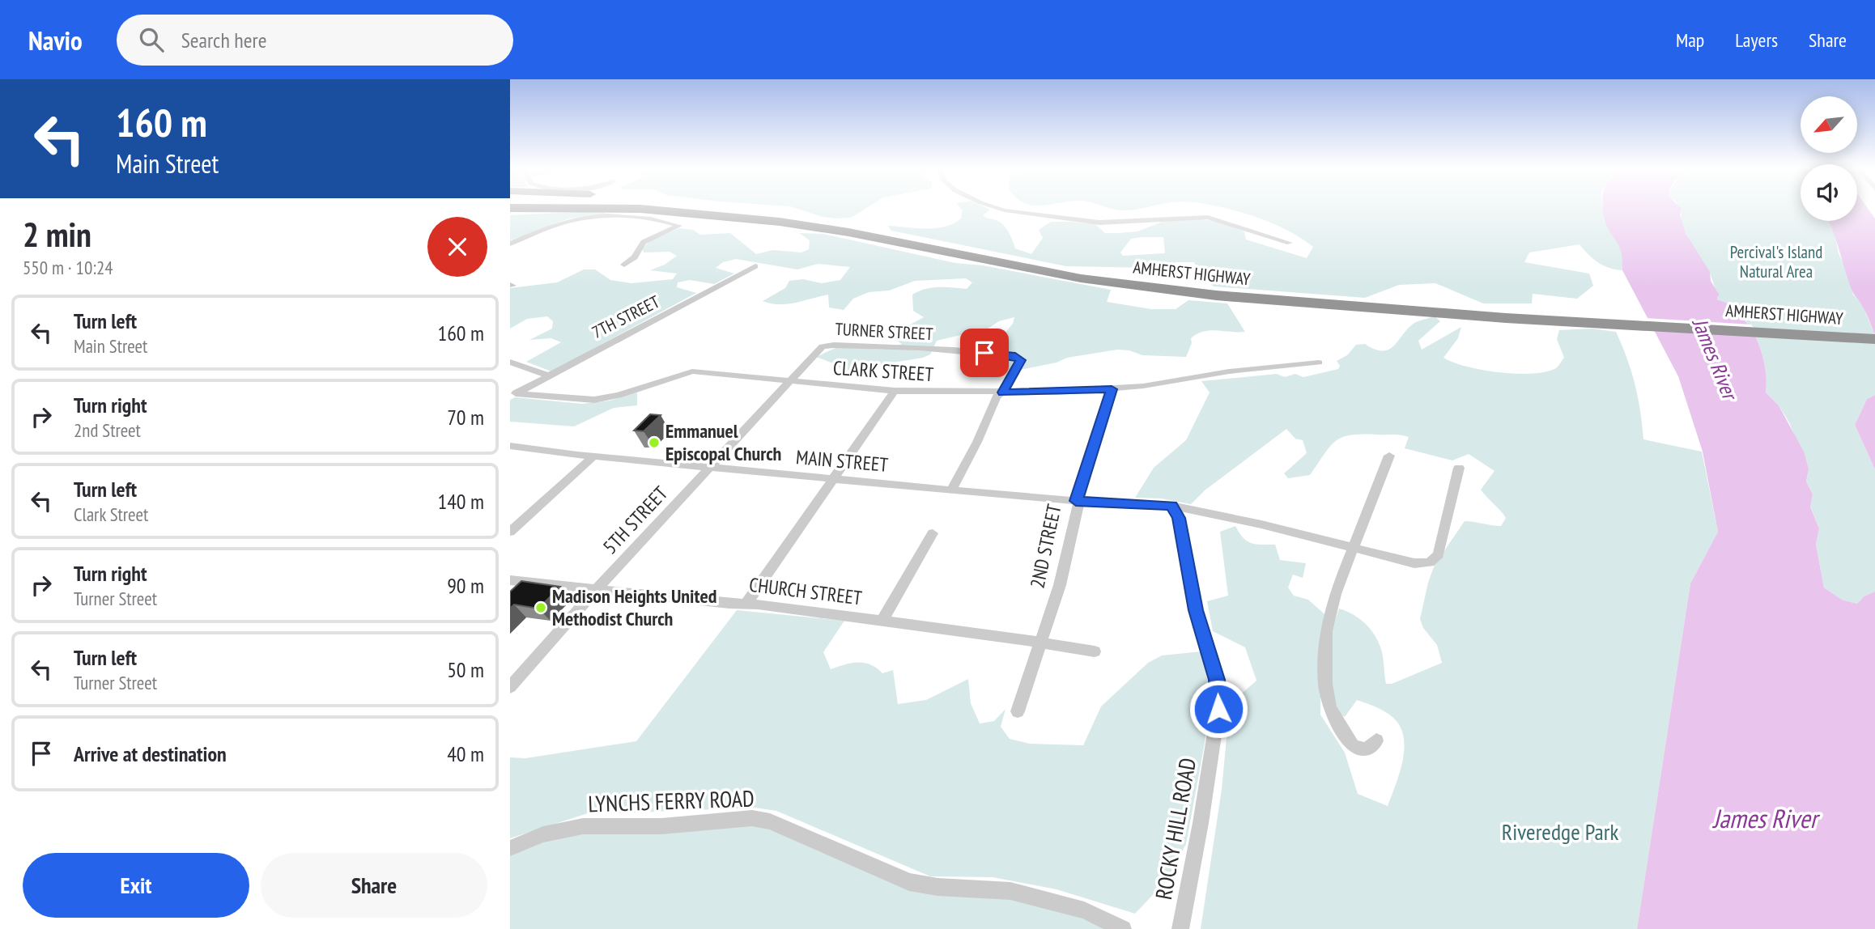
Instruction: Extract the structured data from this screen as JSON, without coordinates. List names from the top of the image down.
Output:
{
  "streets": {
    "highway": ["AMHERST HIGHWAY"],
    "street": [
      "7TH STREET",
      "TURNER STREET",
      "CLARK STREET",
      "MAIN STREET",
      "5TH STREET",
      "2ND STREET",
      "CHURCH STREET",
      "LYNCHS FERRY ROAD",
      "ROCKY HILL ROAD"
    ]
  },
  "crossings": [
    ["7TH STREET", "CLARK STREET"],
    ["TURNER STREET", "CLARK STREET"],
    ["TURNER STREET", "5TH STREET"],
    ["CLARK STREET", "5TH STREET"],
    ["CLARK STREET", "2ND STREET"],
    ["MAIN STREET", "5TH STREET"],
    ["MAIN STREET", "2ND STREET"],
    ["MAIN STREET", "ROCKY HILL ROAD"],
    ["5TH STREET", "CHURCH STREET"],
    ["2ND STREET", "CHURCH STREET"]
  ],
  "water": ["James River"],
  "parks": ["Percival's Island Natural Area", "Riveredge Park"],
  "places": ["Emmanuel Episcopal Church", "Madison Heights United Methodist Church"],
  "north": "bottom left",
  "page": {
    "header": "Navio",
    "search": "Search here",
    "nav": ["Map", "Layers", "Share"],
    "turn": ["160 m", "Main Street"],
    "heading": ["2 min", "550 m · 10:24"],
    "list": [
      {
        "name": "Turn left",
        "note": "Main Street",
        "value": "160 m"
      },
      {
        "name": "Turn right",
        "note": "2nd Street",
        "value": "70 m"
      },
      {
        "name": "Turn left",
        "note": "Clark Street",
        "value": "140 m"
      },
      {
        "name": "Turn right",
        "note": "Turner Street",
        "value": "90 m"
      },
      {
        "name": "Turn left",
        "note": "Turner Street",
        "value": "50 m"
      },
      {
        "name": "Arrive at destination",
        "value": "40 m"
      }
    ],
    "buttons": ["Exit", "Share"]
  }
}
